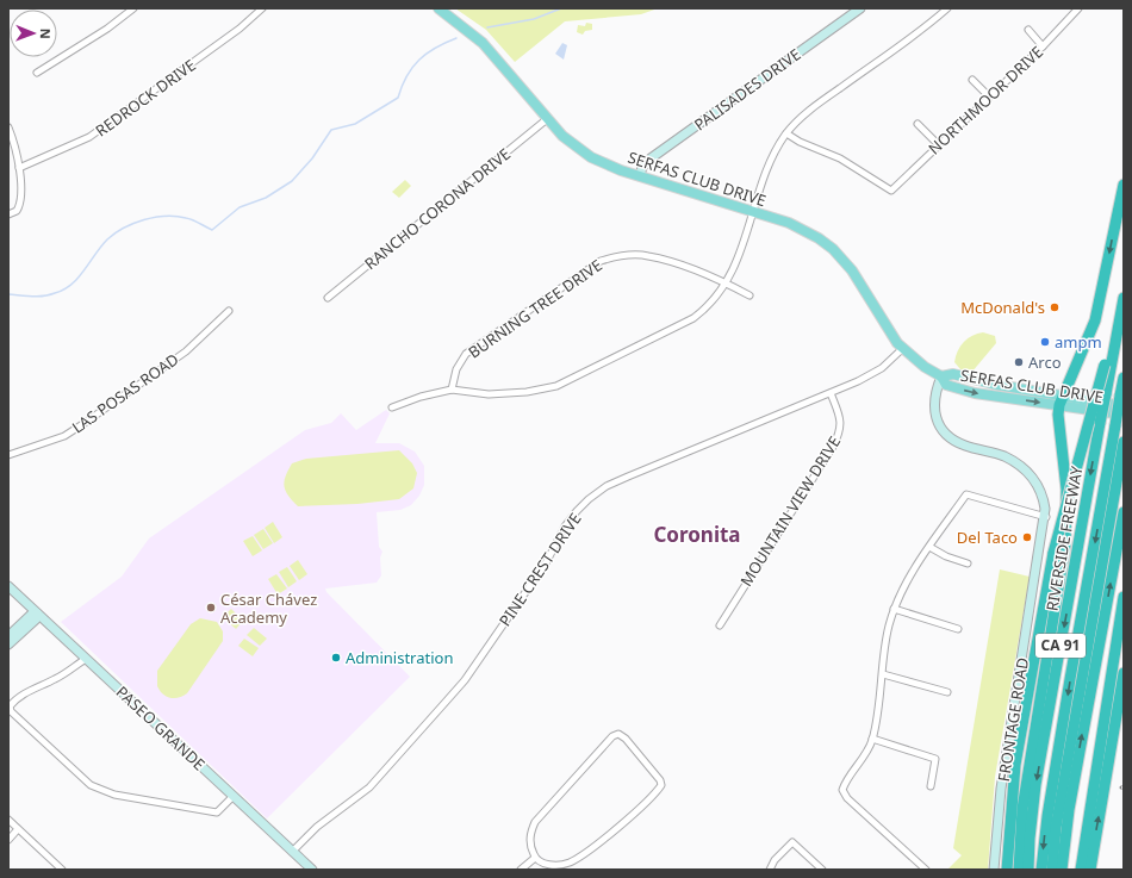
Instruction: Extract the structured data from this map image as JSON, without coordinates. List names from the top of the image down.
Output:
{
  "streets": {
    "highway": ["RIVERSIDE FREEWAY", "CA 91"],
    "main road": [
      "PALISADES DRIVE",
      "SERFAS CLUB DRIVE",
      "FRONTAGE ROAD",
      "PASEO GRANDE"
    ],
    "street": [
      "REDROCK DRIVE",
      "NORTHMOOR DRIVE",
      "RANCHO CORONA DRIVE",
      "BURNING TREE DRIVE",
      "LAS POSAS ROAD",
      "MOUNTAIN VIEW DRIVE",
      "PINE CREST DRIVE"
    ]
  },
  "crossings": [
    ["PALISADES DRIVE", "SERFAS CLUB DRIVE"],
    ["SERFAS CLUB DRIVE", "RANCHO CORONA DRIVE"],
    ["SERFAS CLUB DRIVE", "PINE CREST DRIVE"],
    ["SERFAS CLUB DRIVE", "FRONTAGE ROAD"],
    ["MOUNTAIN VIEW DRIVE", "PINE CREST DRIVE"],
    ["PINE CREST DRIVE", "PASEO GRANDE"]
  ],
  "districts": ["Coronita"],
  "places": [
    "McDonald's",
    "ampm",
    "Arco",
    "Del Taco",
    "César Chávez Academy",
    "Administration"
  ],
  "north": "right"
}
